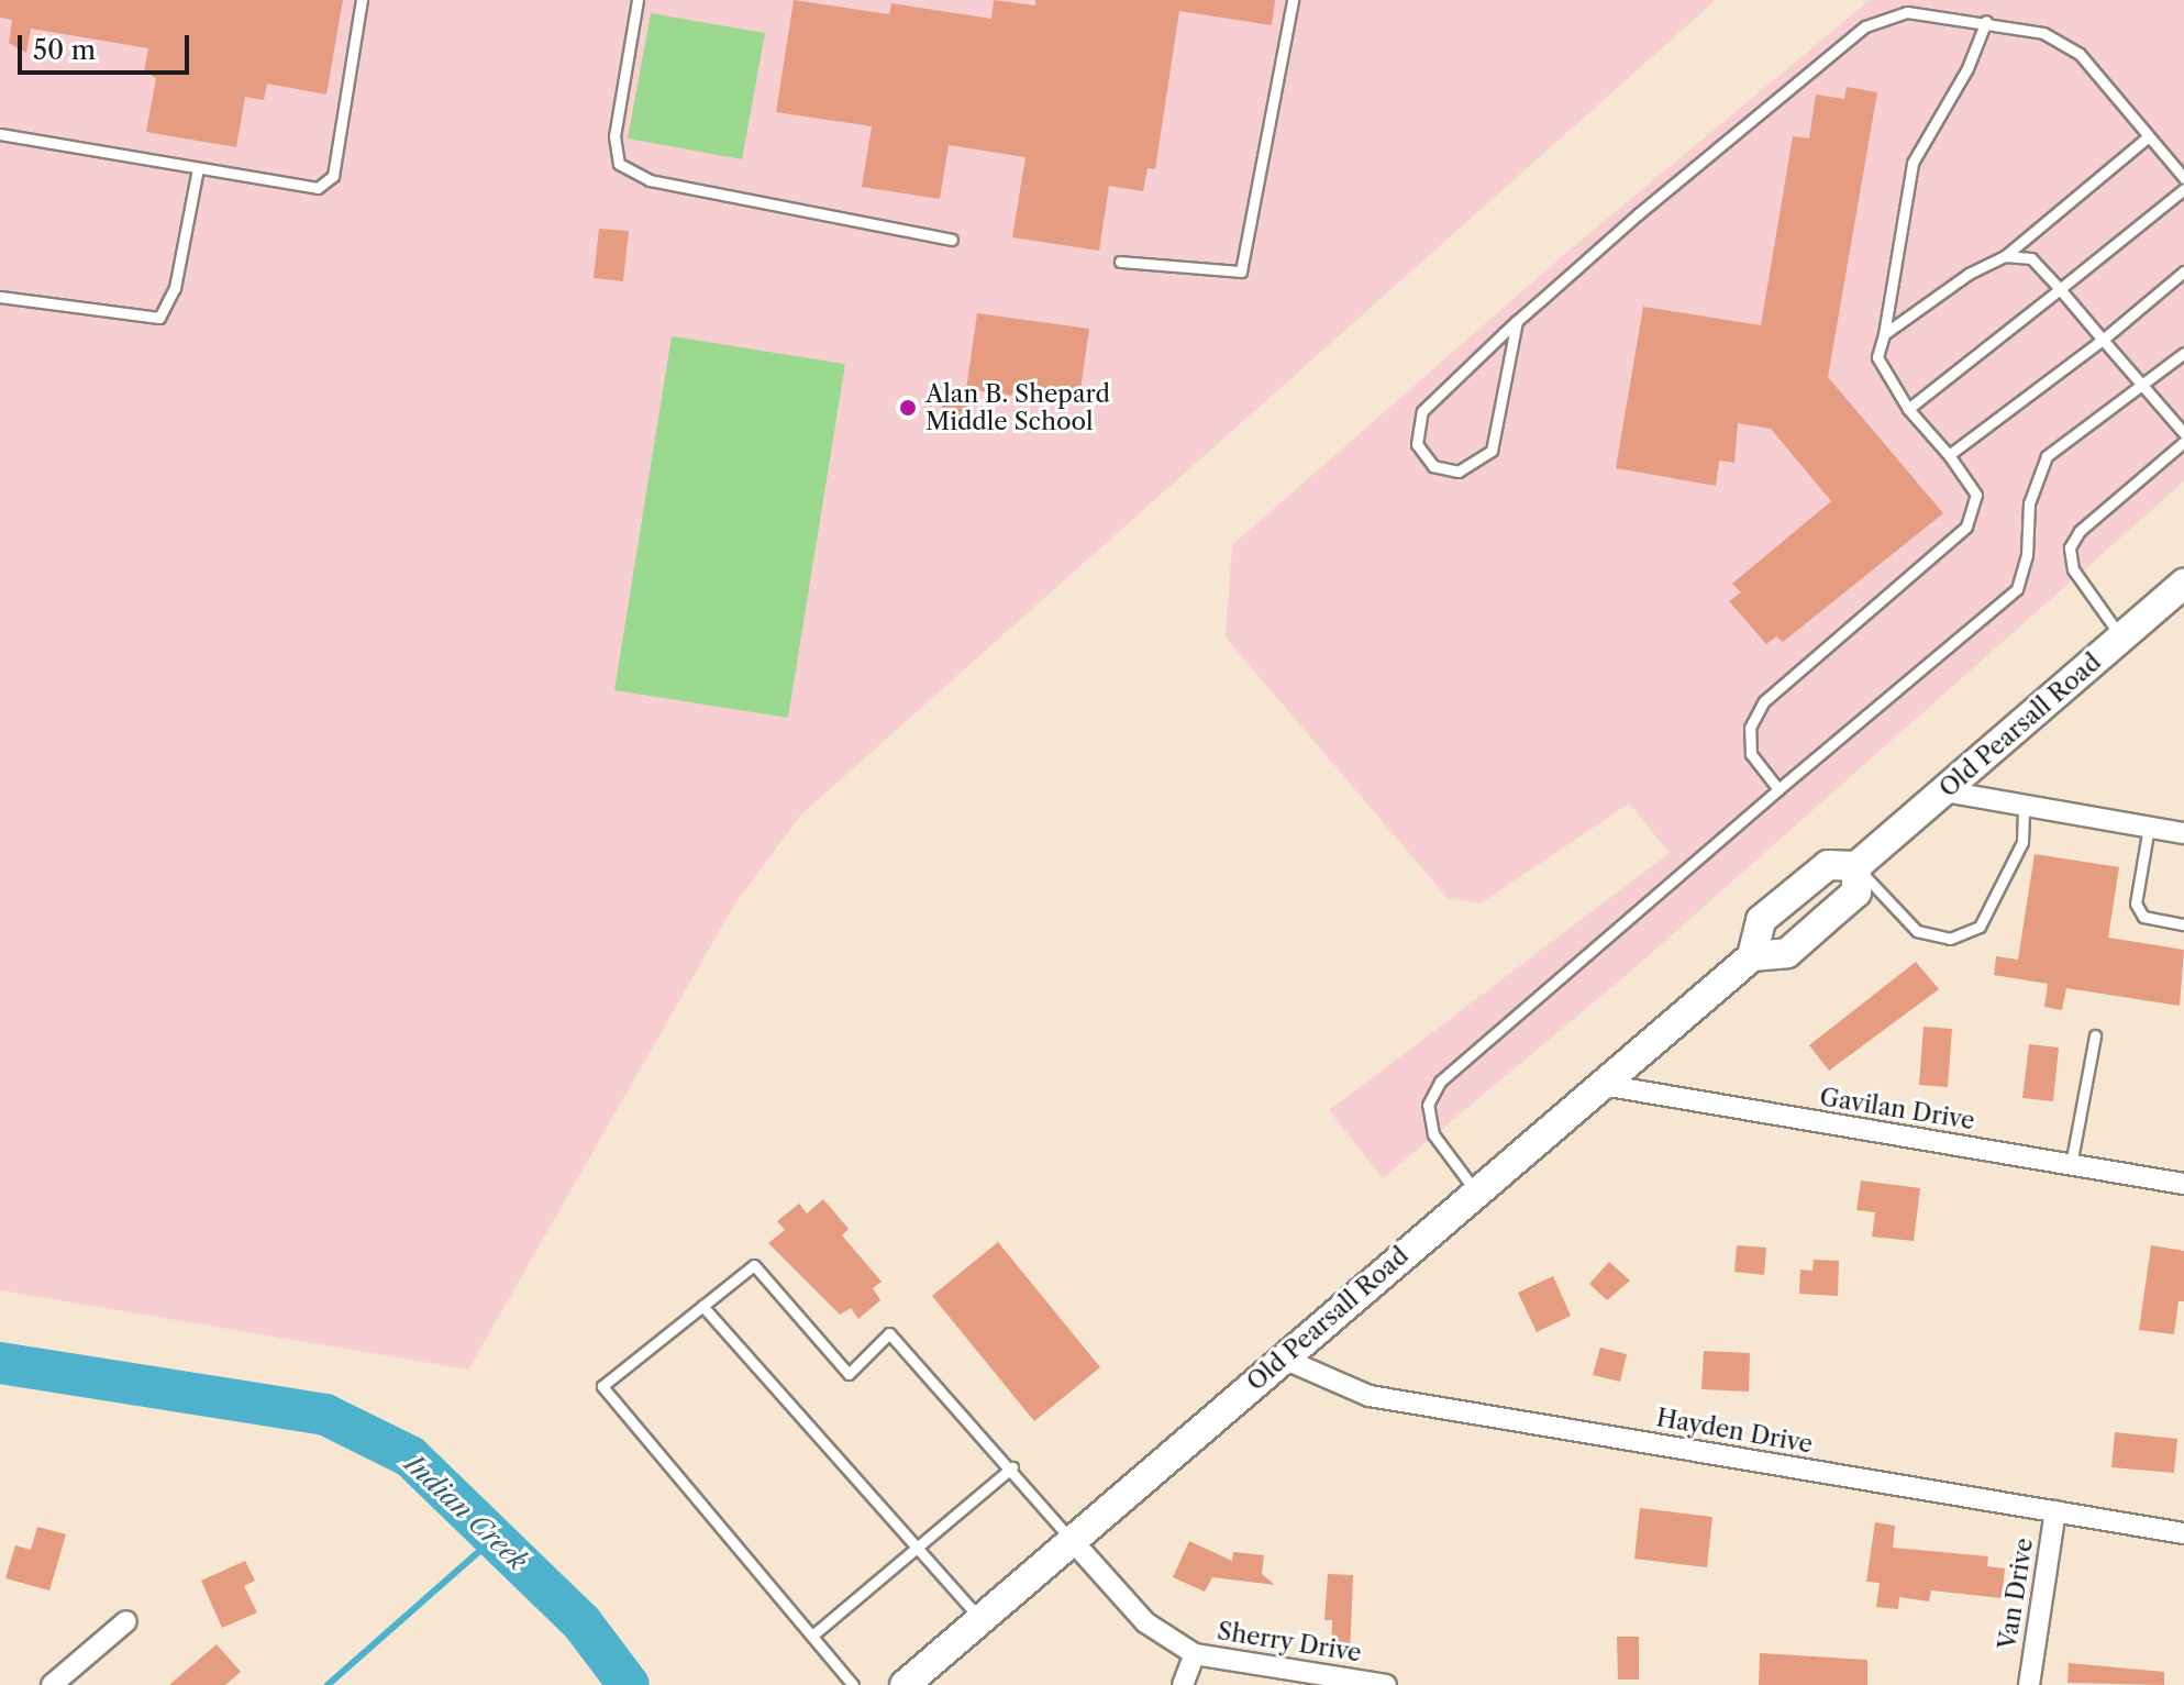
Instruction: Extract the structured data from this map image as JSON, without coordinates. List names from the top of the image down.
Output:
{
  "streets": {
    "main road": ["Old Pearsall Road"],
    "street": [
      "Gavilan Drive",
      "Hayden Drive",
      "Van Drive",
      "Sherry Drive"
    ]
  },
  "crossings": [
    ["Old Pearsall Road", "Gavilan Drive"],
    ["Old Pearsall Road", "Hayden Drive"],
    ["Old Pearsall Road", "Sherry Drive"],
    ["Hayden Drive", "Van Drive"]
  ],
  "water": ["Indian Creek"],
  "places": ["Alan B. Shepard Middle School"],
  "scale_bar": "50 m"
}
